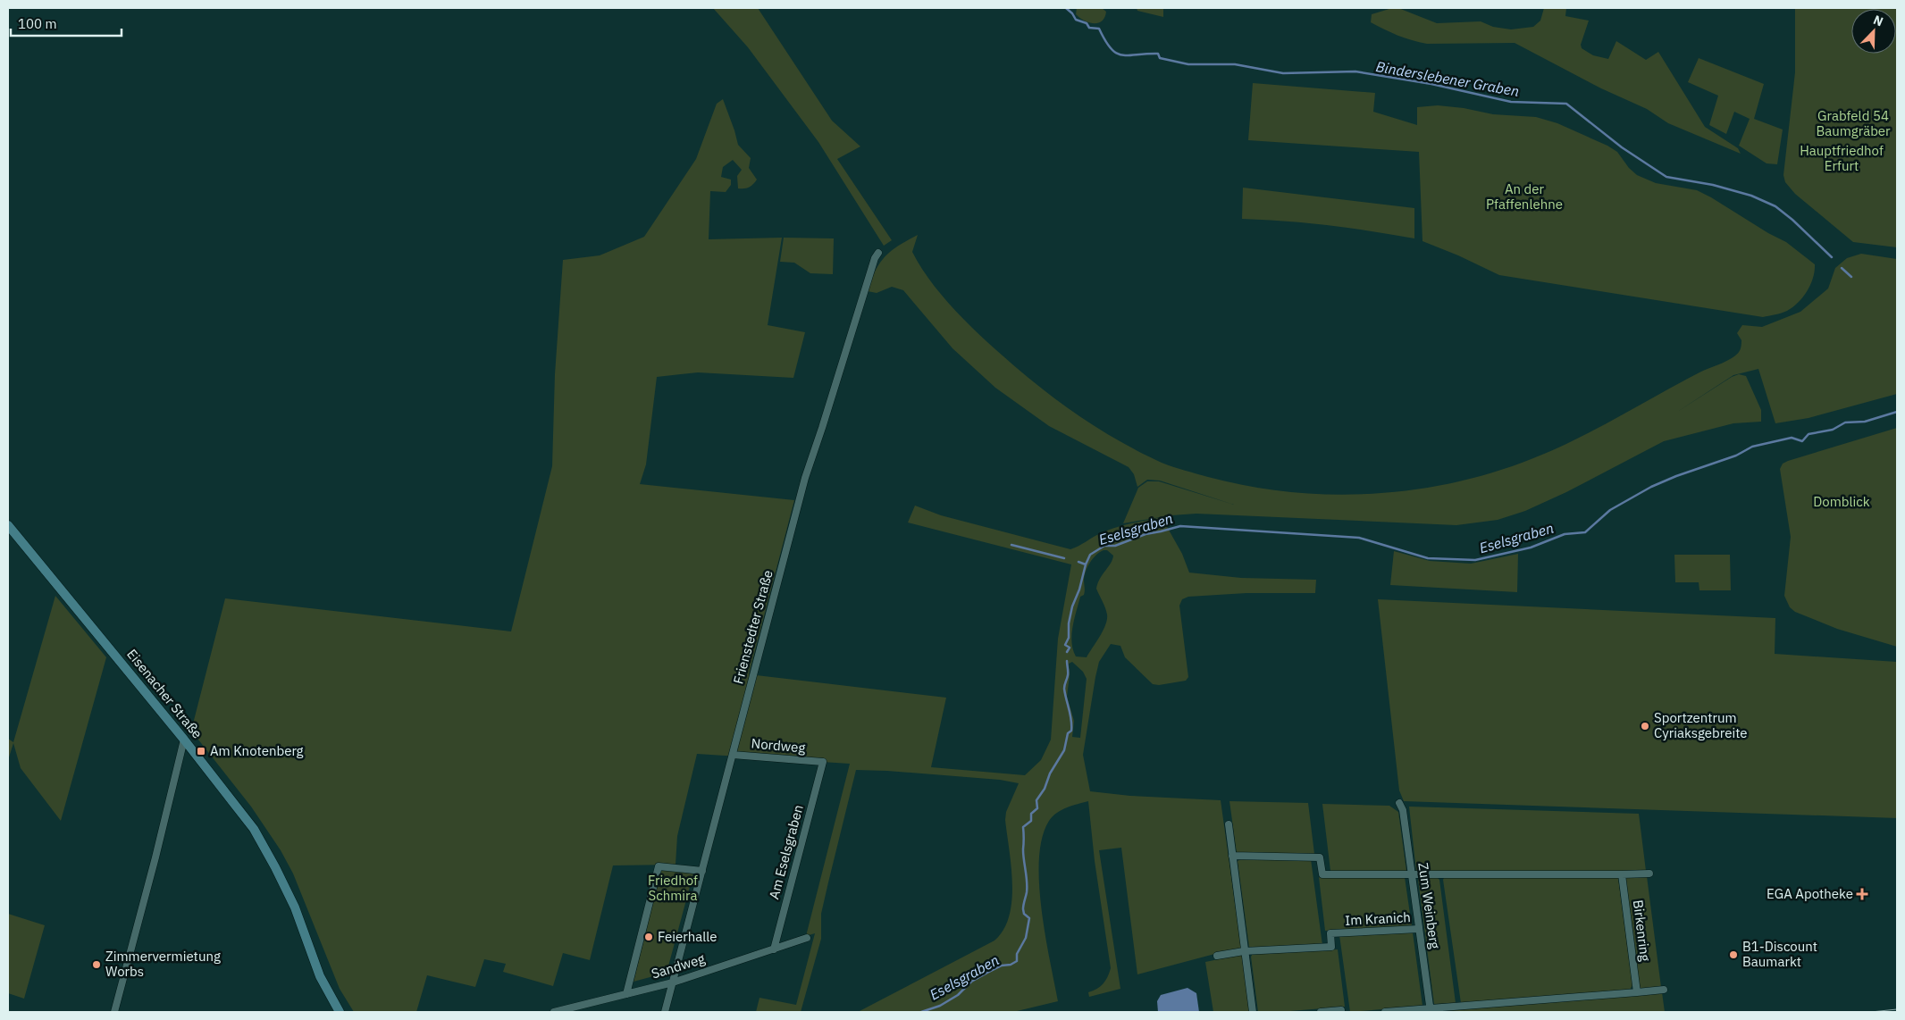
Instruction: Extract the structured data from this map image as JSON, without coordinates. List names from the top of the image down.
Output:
{
  "streets": {
    "main road": ["Eisenacher Straße"],
    "street": [
      "Frienstedter Straße",
      "Nordweg",
      "Am Eselsgraben",
      "Zum Weinberg",
      "Im Kranich",
      "Birkenring",
      "Sandweg"
    ]
  },
  "crossings": [
    ["Frienstedter Straße", "Nordweg"],
    ["Frienstedter Straße", "Sandweg"],
    ["Nordweg", "Am Eselsgraben"],
    ["Am Eselsgraben", "Sandweg"],
    ["Zum Weinberg", "Im Kranich"]
  ],
  "water": ["Binderslebener Graben", "Eselsgraben"],
  "parks": [
    "Grabfeld 54 Baumgräber",
    "Hauptfriedhof Erfurt",
    "An der Pfaffenlehne",
    "Domblick",
    "Friedhof Schmira"
  ],
  "places": {
    "other": [
      "Sportzentrum Cyriaksgebreite",
      "Feierhalle",
      "B1-Discount Baumarkt",
      "Zimmervermietung Worbs"
    ],
    "transit": ["Am Knotenberg"],
    "health": ["EGA Apotheke"]
  },
  "scale_bar": "100 m",
  "north": "top right"
}
